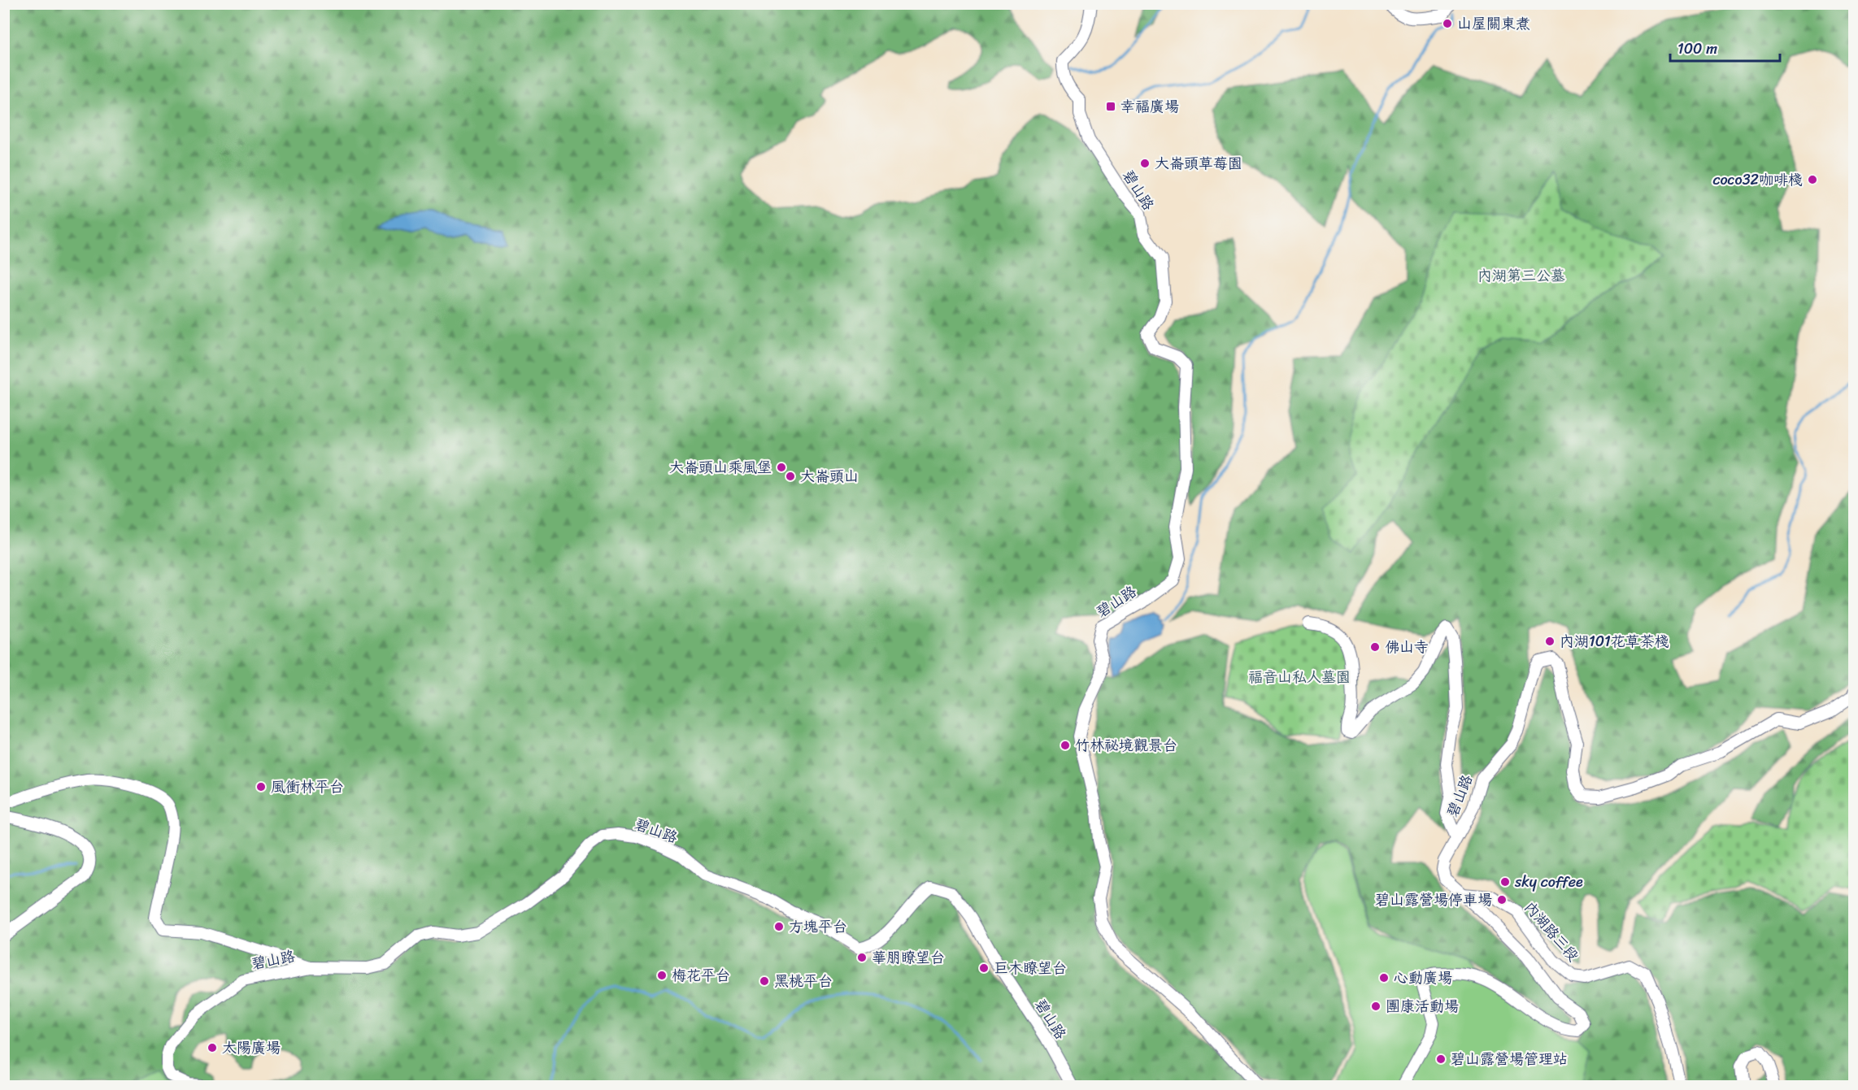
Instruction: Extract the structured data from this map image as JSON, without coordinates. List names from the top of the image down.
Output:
{
  "streets": {
    "street": ["碧山路", "內湖路三段"]
  },
  "crossings": [
    ["碧山路", "內湖路三段"]
  ],
  "parks": ["內湖第三公墓", "福音山私人墓園"],
  "places": {
    "other": [
      "山屋關東煮",
      "大崙頭草莓園",
      "coco32咖啡棧",
      "大崙頭山乘風堡",
      "大崙頭山",
      "內湖101花草茶棧",
      "佛山寺",
      "竹林祕境觀景台",
      "風衝林平台",
      "sky coffee",
      "碧山露營場停車場",
      "方塊平台",
      "華朋瞭望台",
      "巨木瞭望台",
      "梅花平台",
      "心動廣場",
      "黑桃平台",
      "團康活動場",
      "太陽廣場",
      "碧山露營場管理站"
    ],
    "transit": ["幸福廣場"]
  },
  "scale_bar": "100 m"
}
